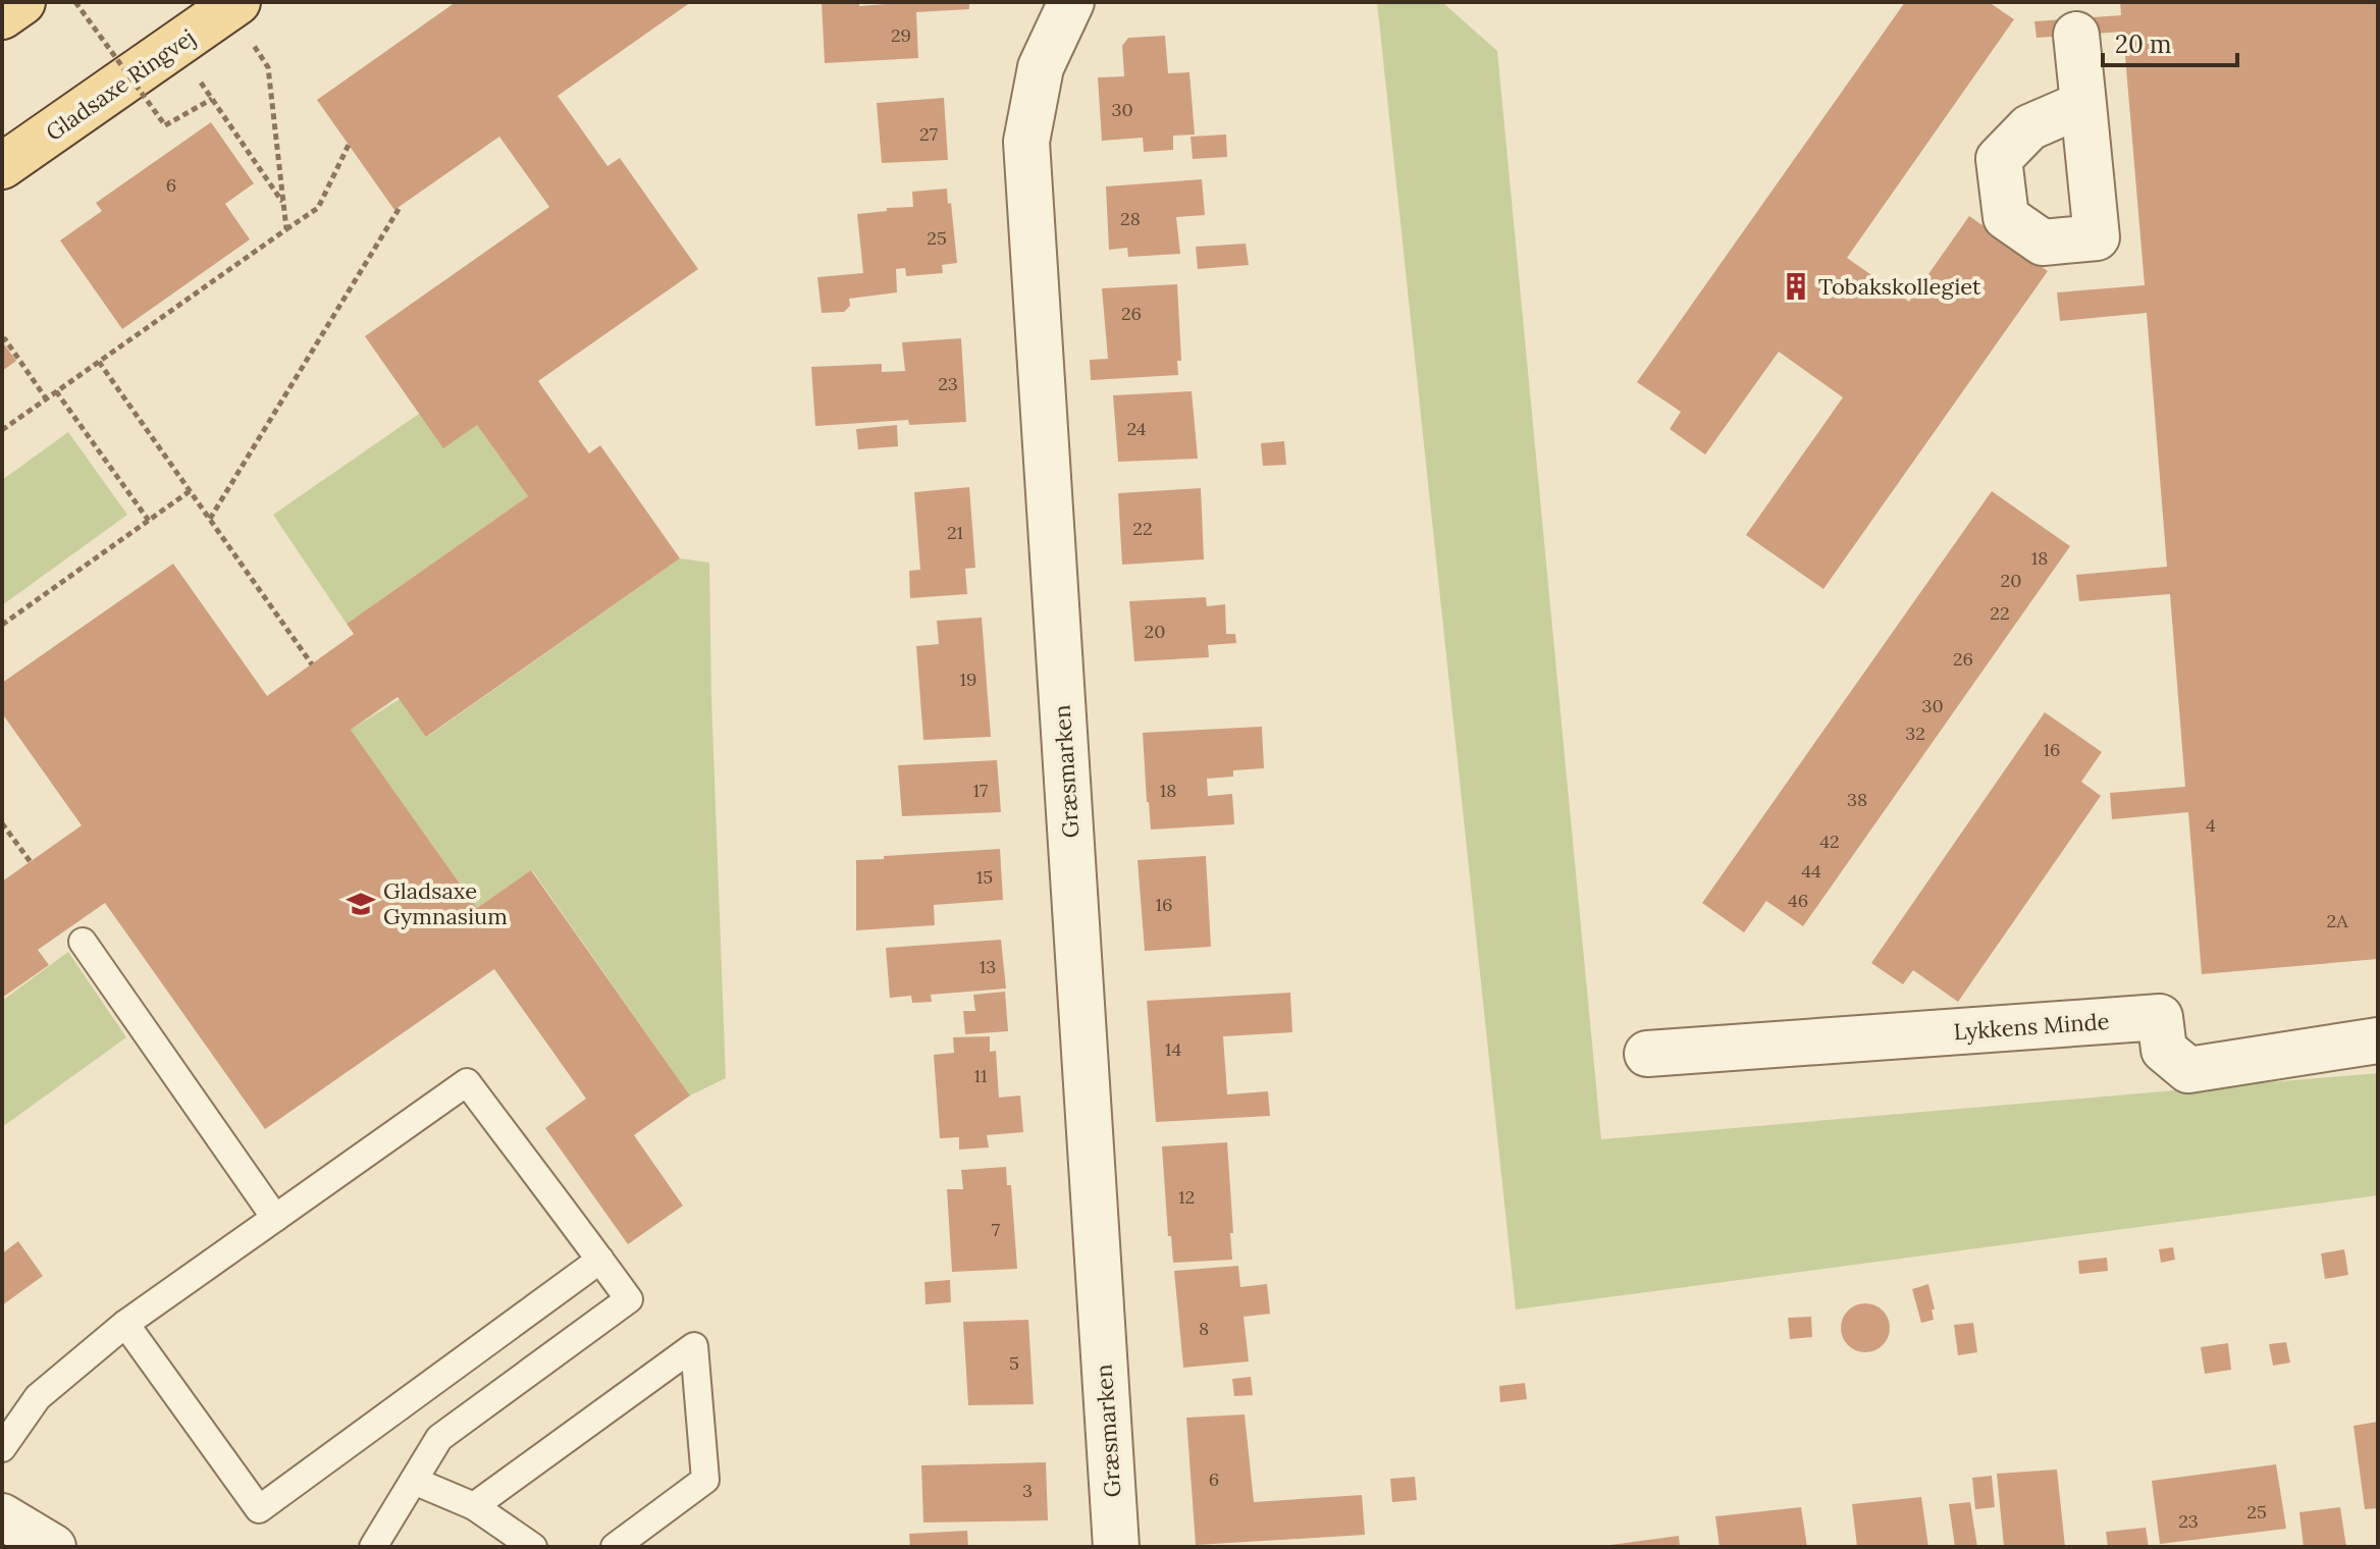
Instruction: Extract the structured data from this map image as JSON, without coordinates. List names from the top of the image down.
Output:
{
  "streets": {
    "main road": ["Gladsaxe Ringvej"],
    "street": ["Græsmarken", "Lykkens Minde"]
  },
  "places": {
    "building": ["Tobakskollegiet"],
    "school or university": ["Gladsaxe Gymnasium"]
  },
  "house_numbers": [
    "29",
    "30",
    "27",
    "6",
    "28",
    "25",
    "26",
    "23",
    "24",
    "22",
    "21",
    "18",
    "20",
    "22",
    "20",
    "26",
    "19",
    "30",
    "32",
    "16",
    "17",
    "18",
    "38",
    "4",
    "42",
    "44",
    "15",
    "46",
    "16",
    "2A",
    "13",
    "14",
    "11",
    "12",
    "7",
    "8",
    "5",
    "6",
    "3",
    "25",
    "23"
  ],
  "scale_bar": "20 m"
}
